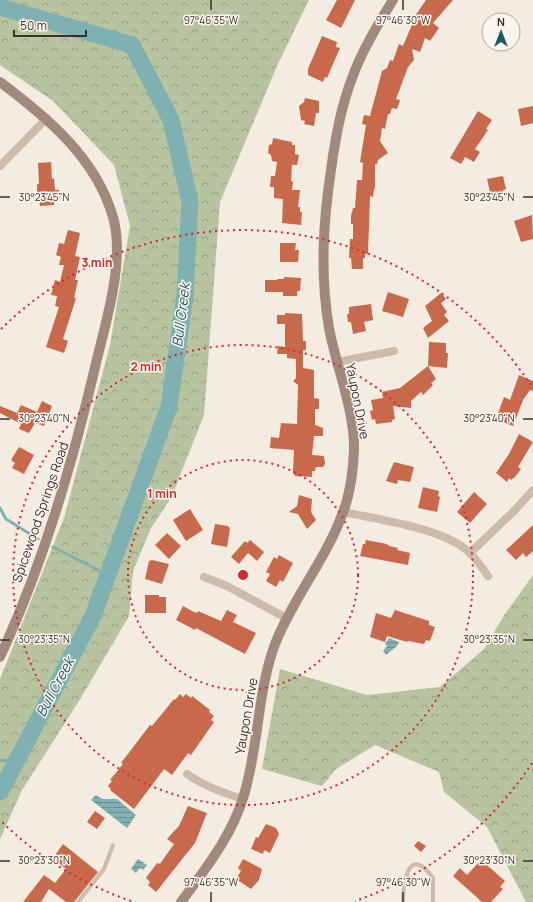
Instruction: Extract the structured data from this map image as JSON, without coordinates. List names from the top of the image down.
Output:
{
  "streets": {
    "street": ["Yaupon Drive", "Spicewood Springs Road"]
  },
  "water": ["Bull Creek"],
  "scale_bar": "50 m",
  "north": "top",
  "coordinates": [
    "97°46'35\"W",
    "97°46'30\"W",
    "30°23'45\"N",
    "30°23'40\"N",
    "30°23'35\"N",
    "30°23'30\"N"
  ],
  "rings": ["3 min", "2 min", "1 min"]
}
